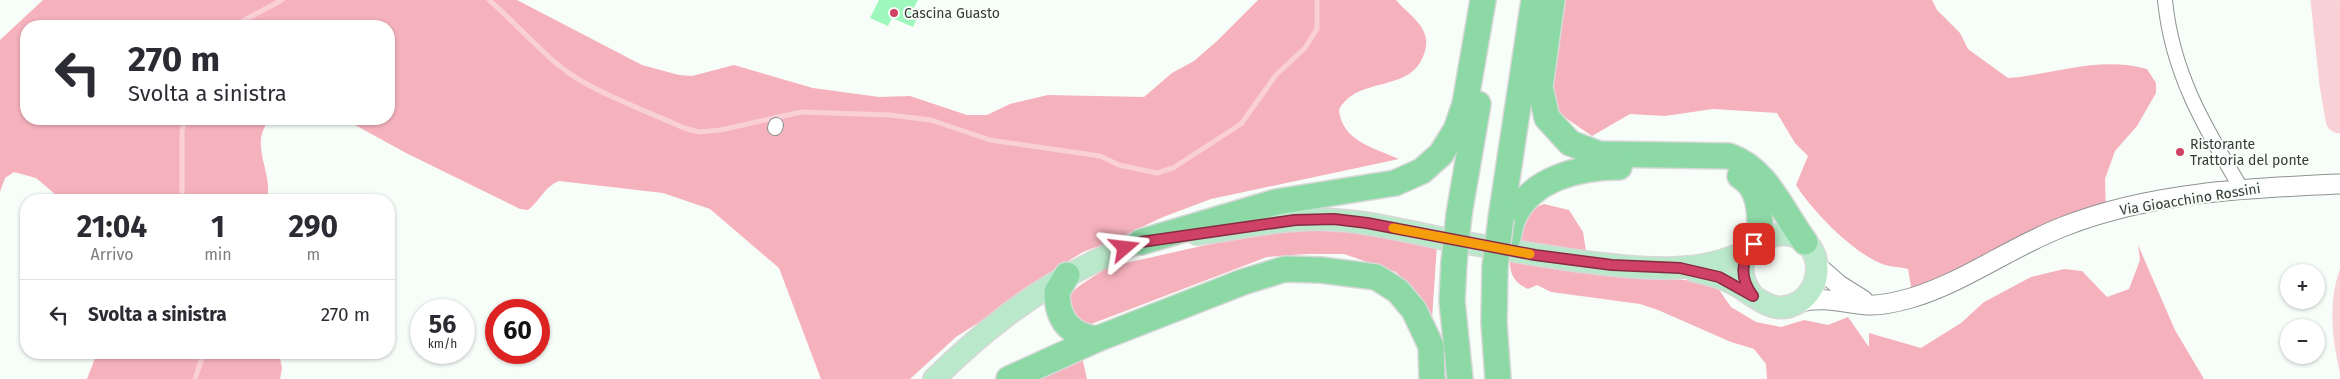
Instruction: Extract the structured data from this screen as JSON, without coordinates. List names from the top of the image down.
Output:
{
  "streets": {
    "street": ["Via Gioacchino Rossini"]
  },
  "places": ["Cascina Guasto", "Ristorante Trattoria del ponte"],
  "page": {
    "turn": ["270 m", "Svolta a sinistra"],
    "eta": [
      "21:04",
      "Arrivo",
      "1",
      "min",
      "290",
      "m"
    ],
    "map_buttons": ["+", "−"],
    "list": [
      {
        "name": "Svolta a sinistra",
        "value": "270 m"
      }
    ],
    "speed": "56 km/h",
    "limit": "60"
  }
}
